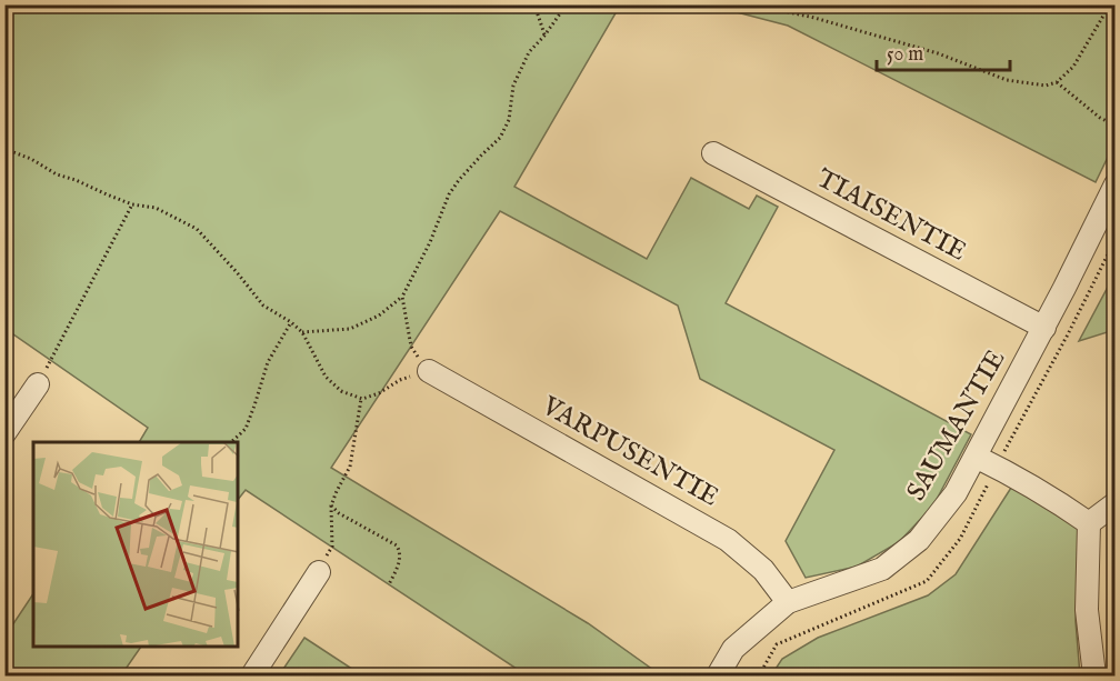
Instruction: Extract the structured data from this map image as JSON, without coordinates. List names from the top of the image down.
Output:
{
  "streets": {
    "street": ["TIAISENTIE", "SAUMANTIE", "VARPUSENTIE"]
  },
  "crossings": [
    ["TIAISENTIE", "SAUMANTIE"],
    ["SAUMANTIE", "VARPUSENTIE"]
  ],
  "scale_bar": "50 m"
}
